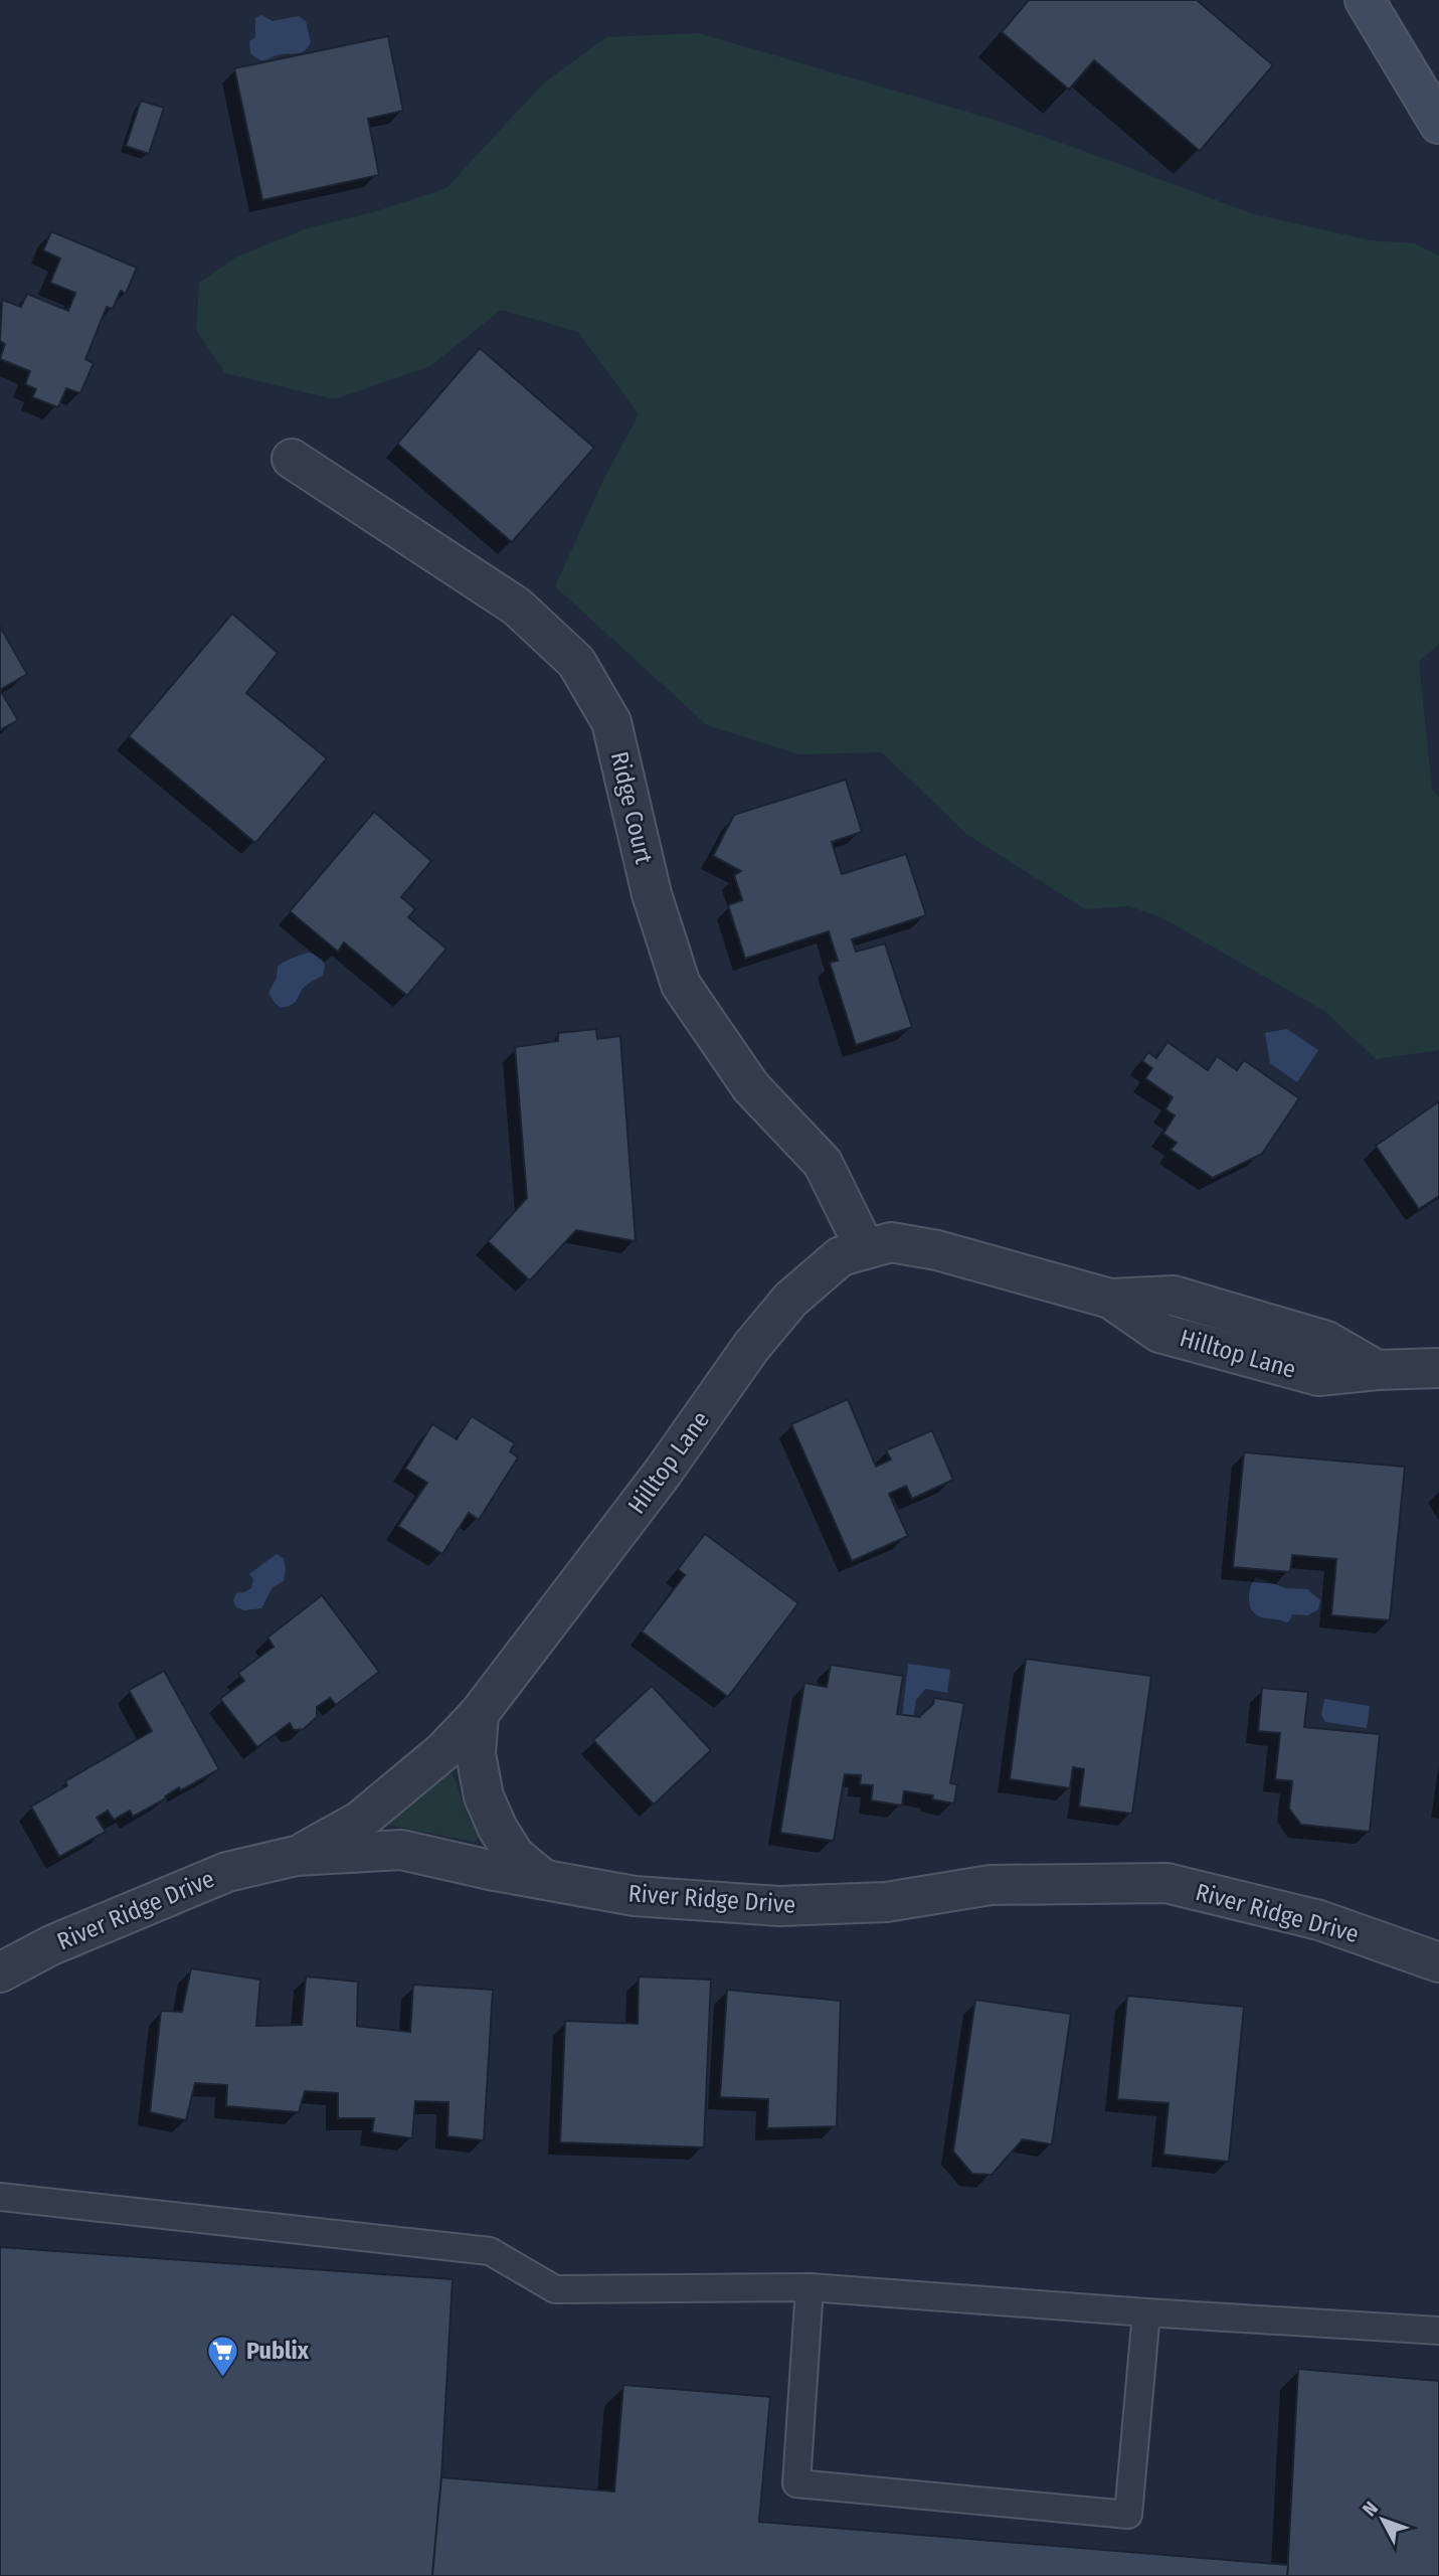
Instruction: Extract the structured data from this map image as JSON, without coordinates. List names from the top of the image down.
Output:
{
  "streets": {
    "street": ["Ridge Court", "Hilltop Lane", "River Ridge Drive"]
  },
  "crossings": [
    ["Ridge Court", "Hilltop Lane"],
    ["Hilltop Lane", "River Ridge Drive"]
  ],
  "places": {
    "supermarket": ["Publix"]
  },
  "north": "top left"
}
